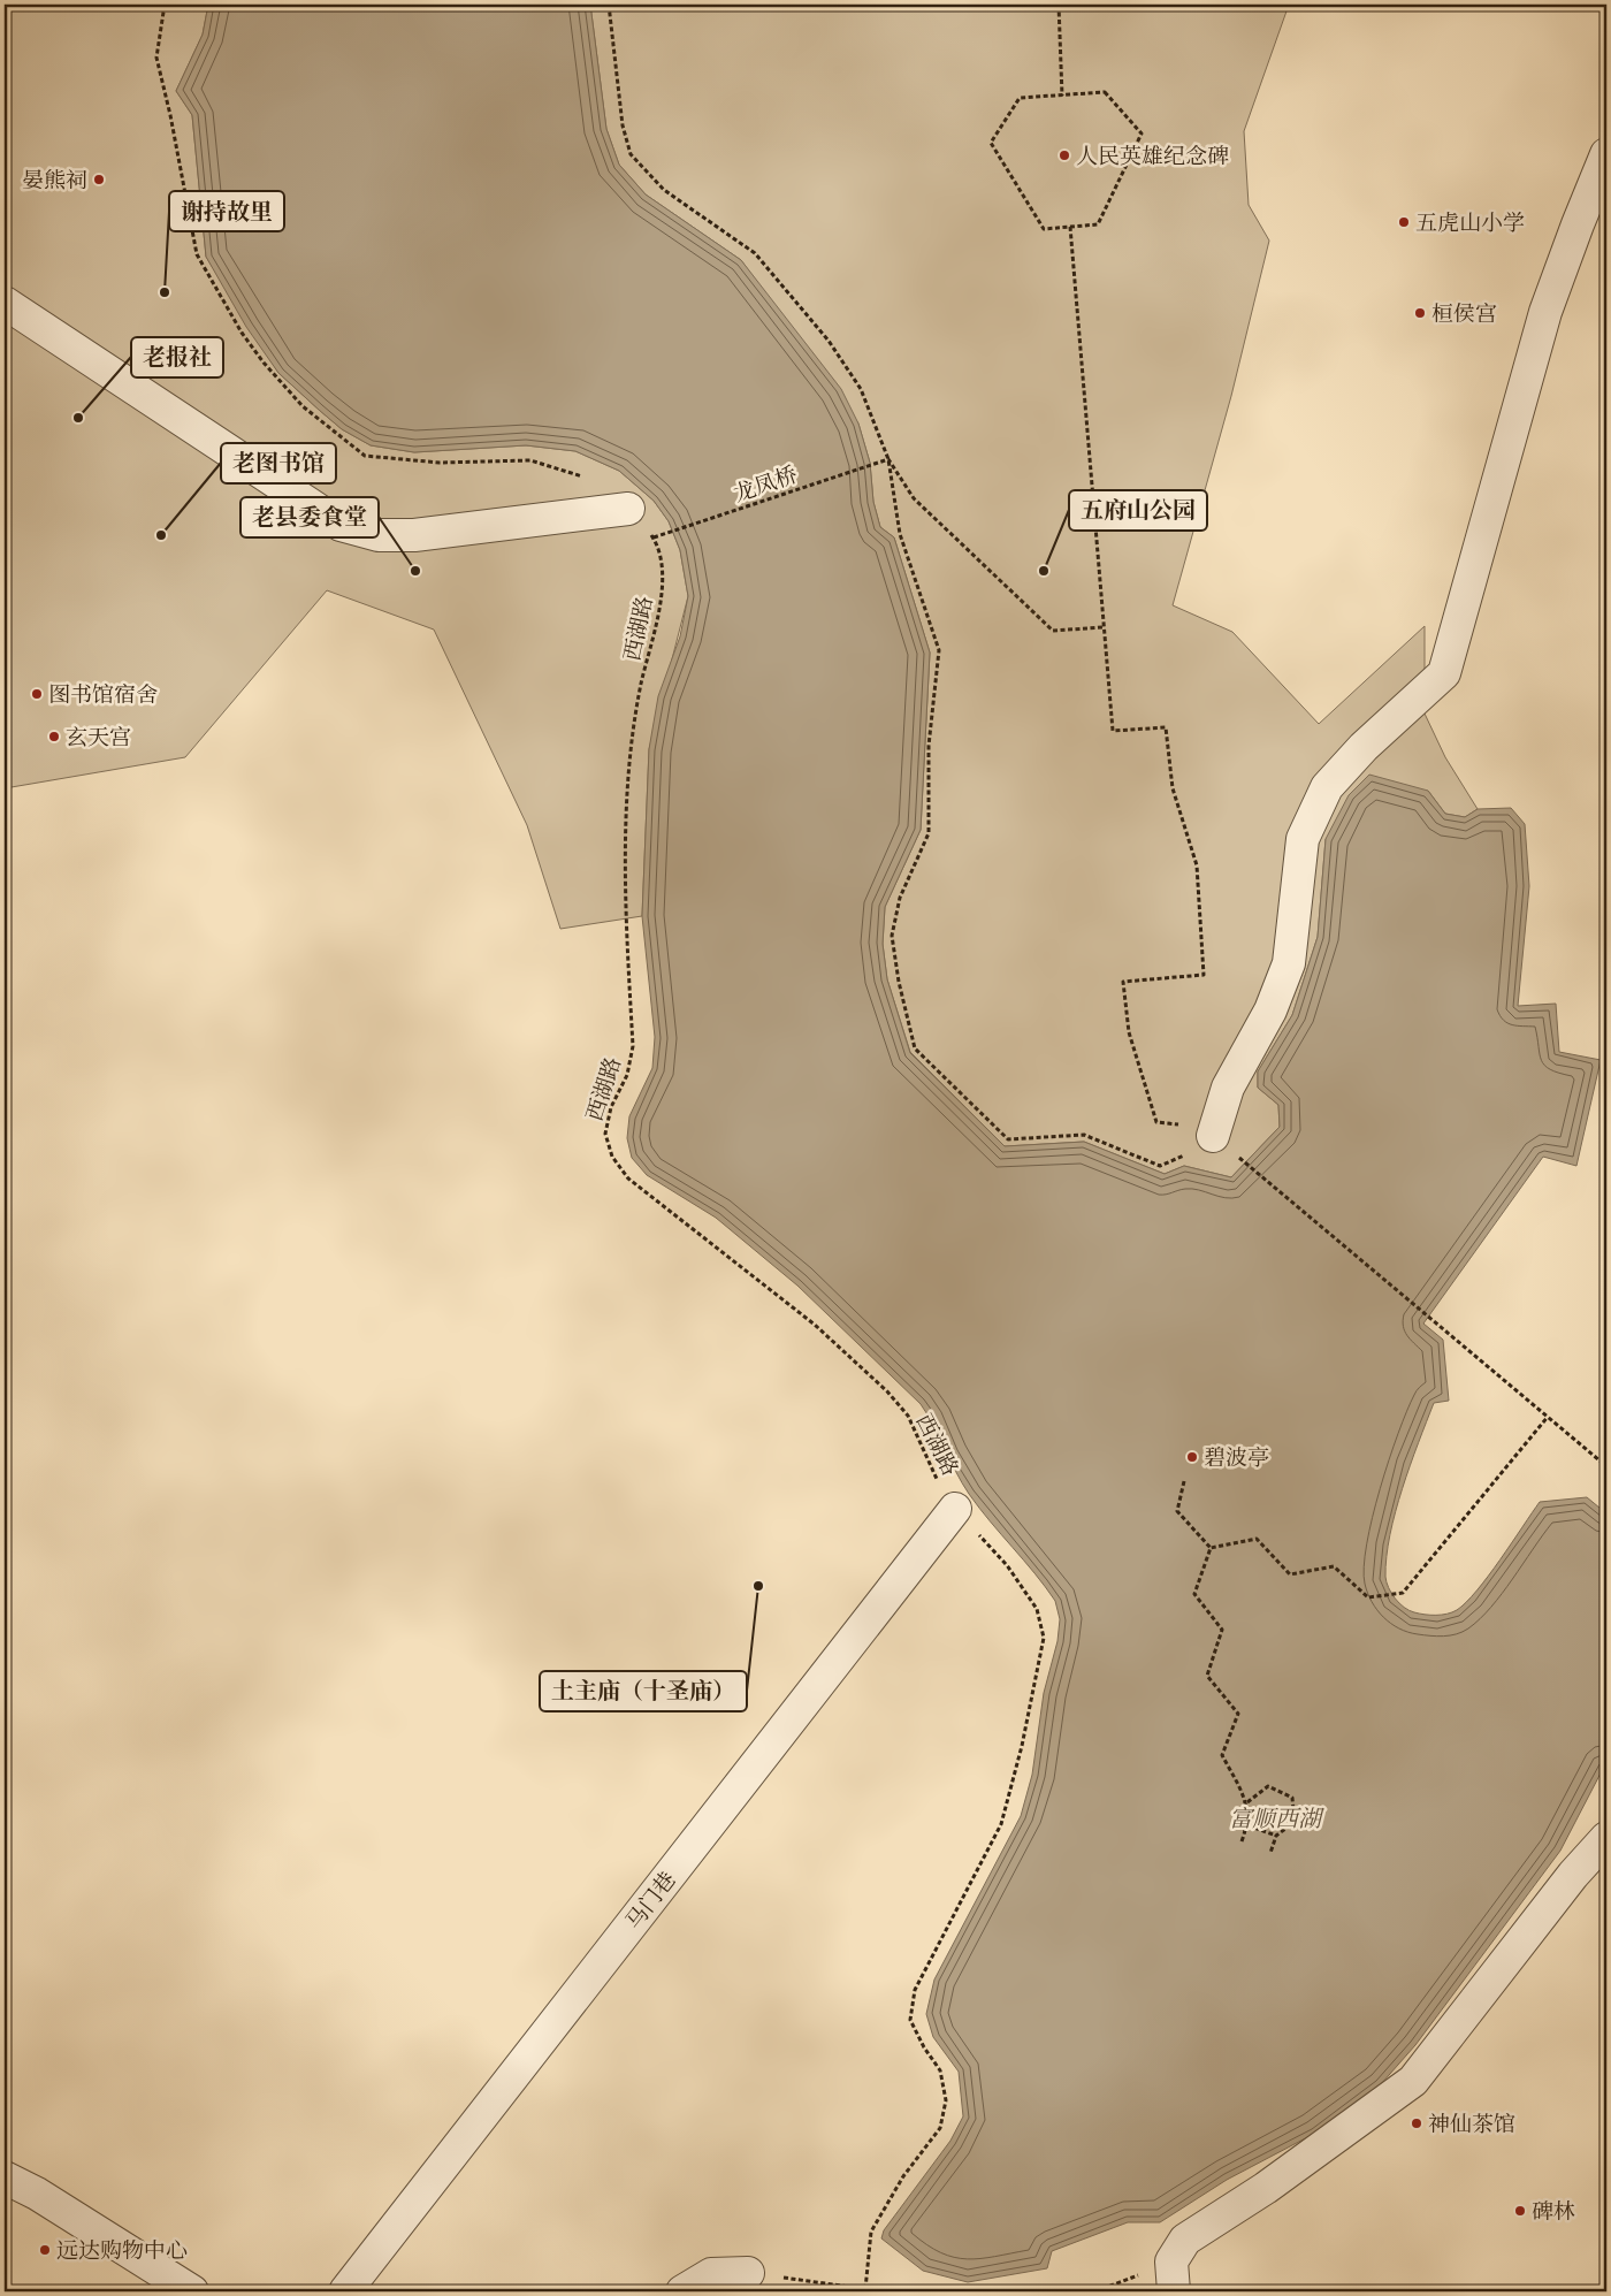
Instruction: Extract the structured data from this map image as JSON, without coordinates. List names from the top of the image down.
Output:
{
  "streets": {
    "lane": ["马门巷"],
    "path": ["龙凤桥", "西湖路"]
  },
  "crossings": [
    ["龙凤桥", "西湖路"],
    ["西湖路", "马门巷"]
  ],
  "water": ["富顺西湖"],
  "places": [
    "人民英雄纪念碑",
    "晏熊祠",
    "五虎山小学",
    "谢持故里",
    "桓侯宫",
    "老报社",
    "老图书馆",
    "老县委食堂",
    "五府山公园",
    "图书馆宿舍",
    "玄天宫",
    "碧波亭",
    "土主庙（十圣庙）",
    "神仙茶馆",
    "碑林",
    "远达购物中心"
  ]
}
